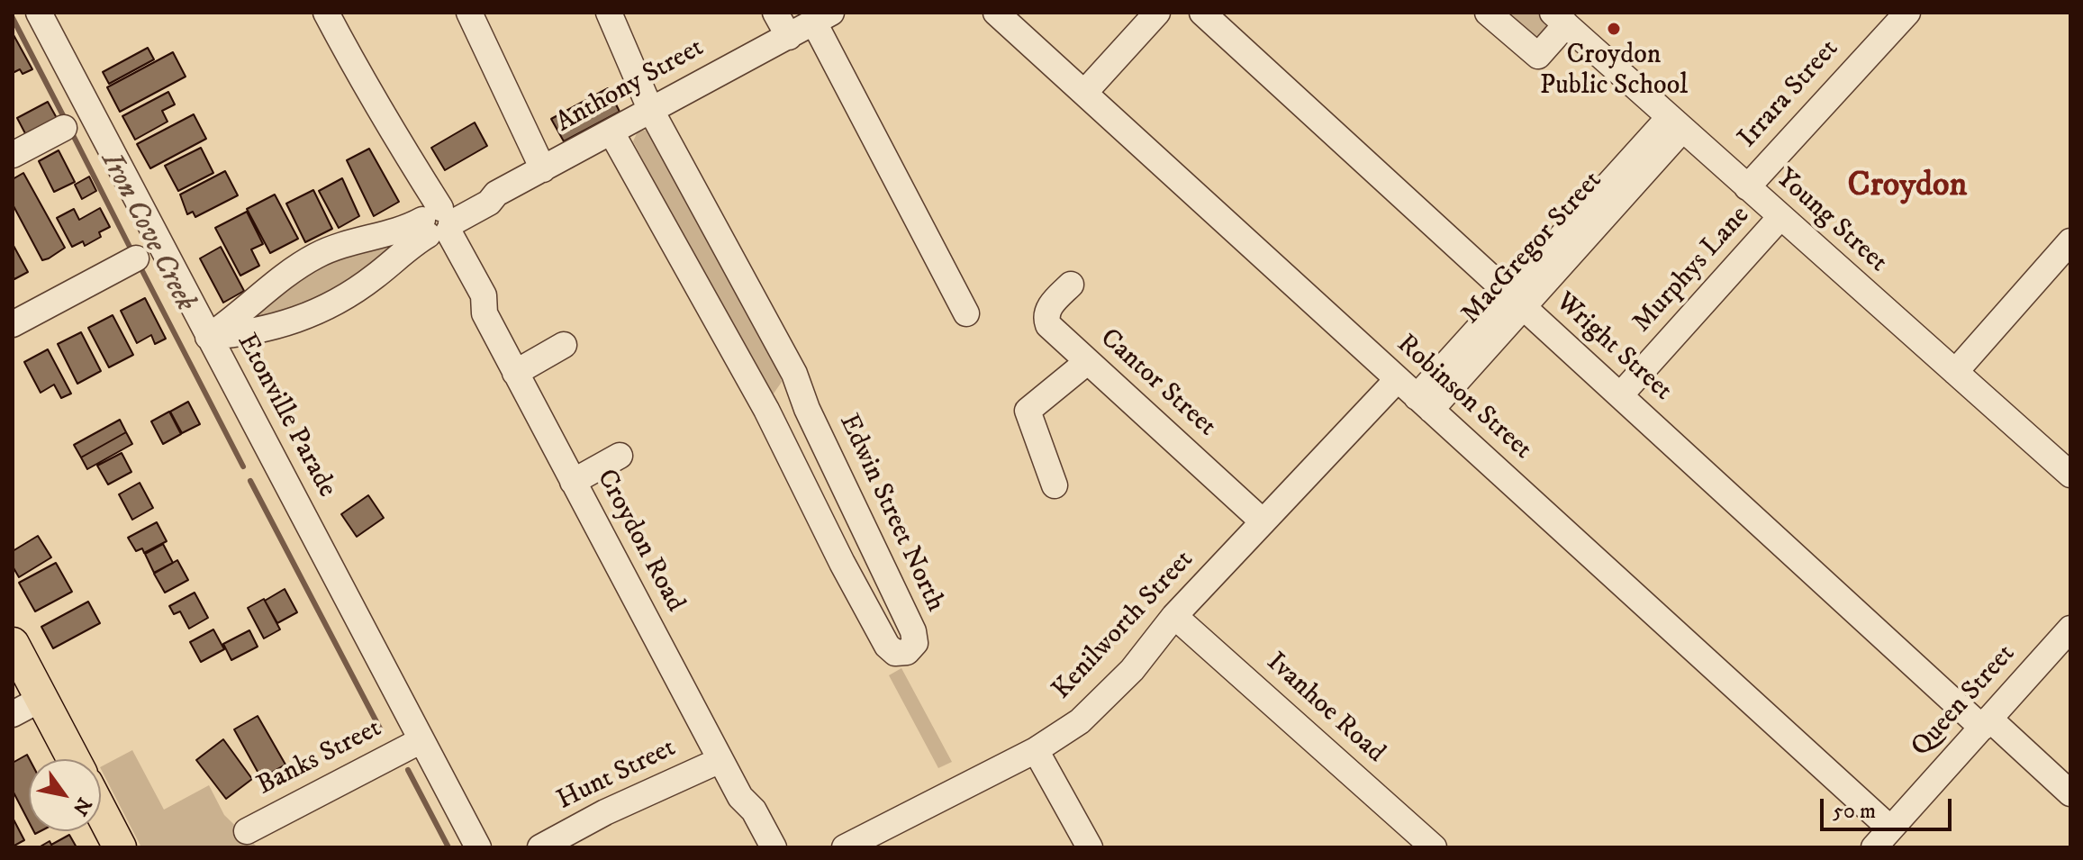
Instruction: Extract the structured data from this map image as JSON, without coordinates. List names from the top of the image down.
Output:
{
  "streets": {
    "street": [
      "Anthony Street",
      "Irrara Street",
      "Young Street",
      "MacGregor Street",
      "Murphys Lane",
      "Wright Street",
      "Cantor Street",
      "Robinson Street",
      "Etonville Parade",
      "Edwin Street North",
      "Croydon Road",
      "Kenilworth Street",
      "Queen Street",
      "Ivanhoe Road",
      "Banks Street",
      "Hunt Street"
    ]
  },
  "crossings": [
    ["Anthony Street", "Etonville Parade"],
    ["Anthony Street", "Edwin Street North"],
    ["Anthony Street", "Croydon Road"],
    ["Irrara Street", "Young Street"],
    ["Young Street", "MacGregor Street"],
    ["Young Street", "Murphys Lane"],
    ["MacGregor Street", "Wright Street"],
    ["MacGregor Street", "Robinson Street"],
    ["Murphys Lane", "Wright Street"],
    ["Wright Street", "Queen Street"],
    ["Cantor Street", "Kenilworth Street"],
    ["Robinson Street", "Kenilworth Street"],
    ["Robinson Street", "Queen Street"],
    ["Etonville Parade", "Banks Street"],
    ["Croydon Road", "Hunt Street"],
    ["Kenilworth Street", "Ivanhoe Road"]
  ],
  "districts": ["Croydon"],
  "water": ["Iron Cove Creek"],
  "places": ["Croydon Public School"],
  "scale_bar": "50 m",
  "north": "bottom right"
}
